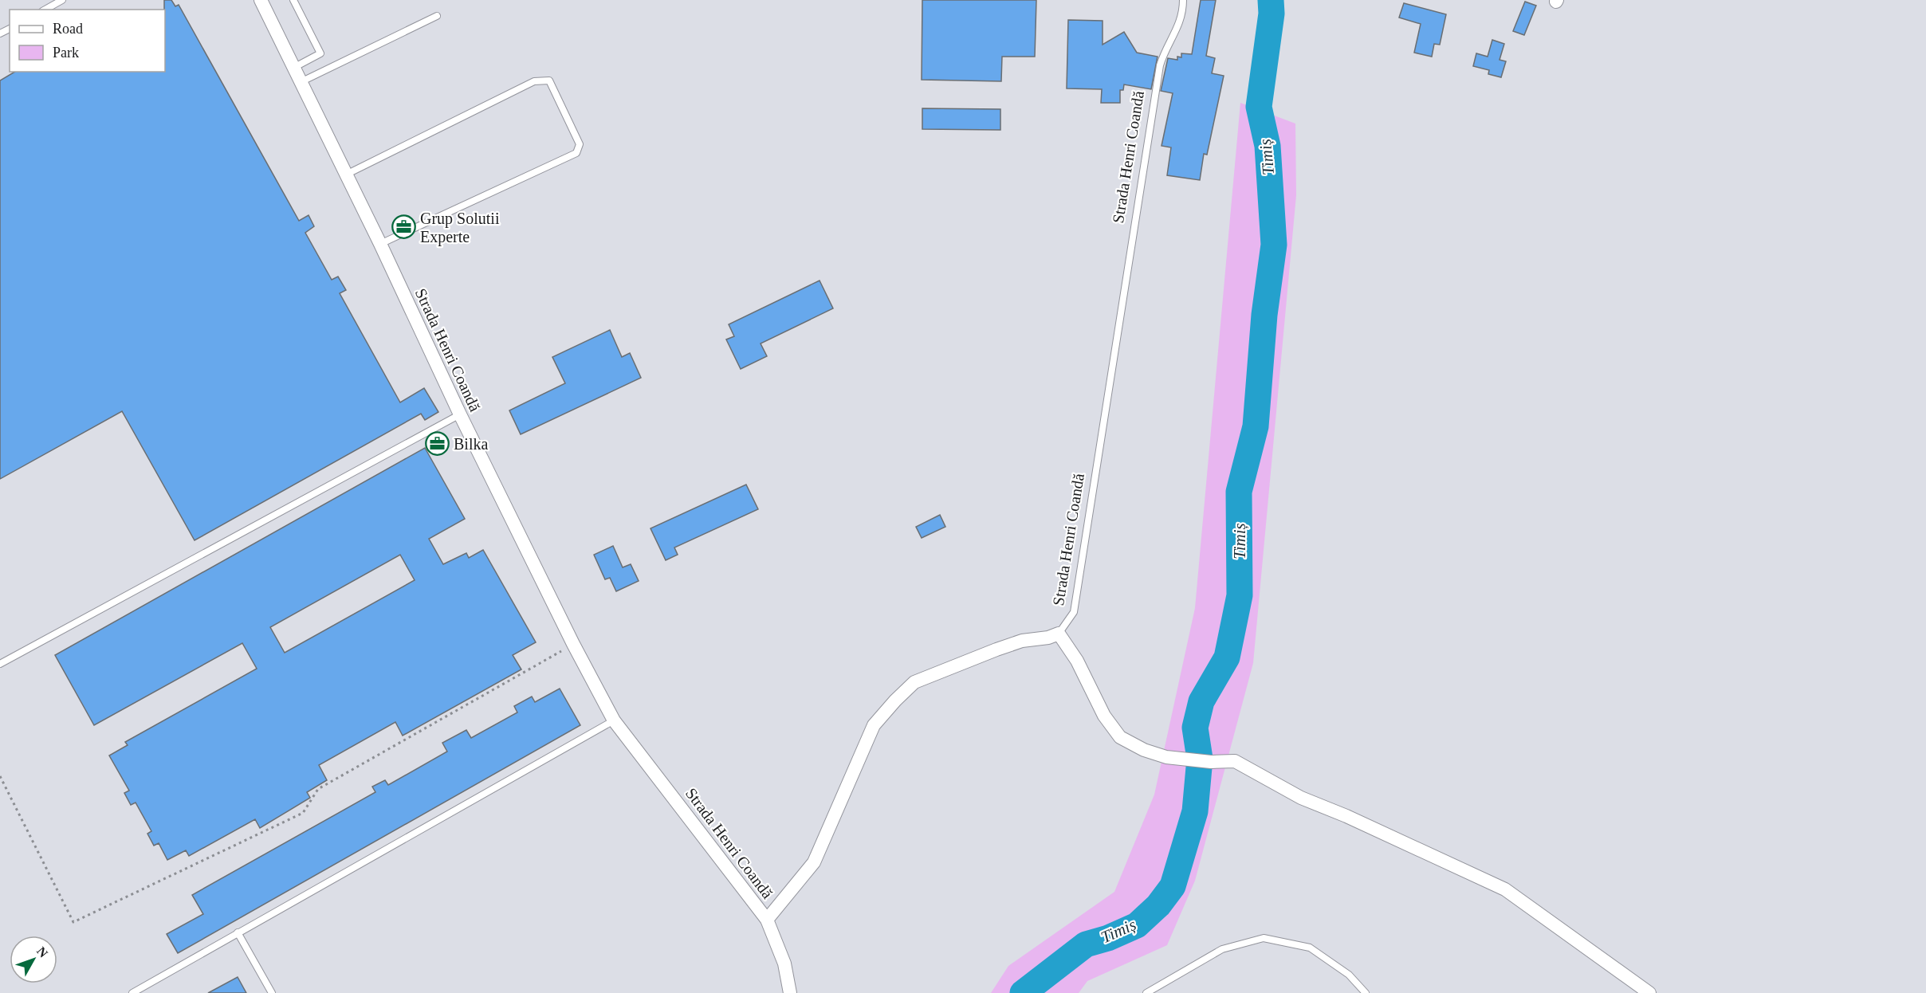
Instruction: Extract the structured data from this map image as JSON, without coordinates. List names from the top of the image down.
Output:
{
  "streets": {
    "street": ["Strada Henri Coandă"]
  },
  "water": ["Timiș"],
  "places": {
    "office": ["Grup Solutii Experte", "Bilka"]
  },
  "legend": ["Road", "Park"],
  "north": "top right"
}
